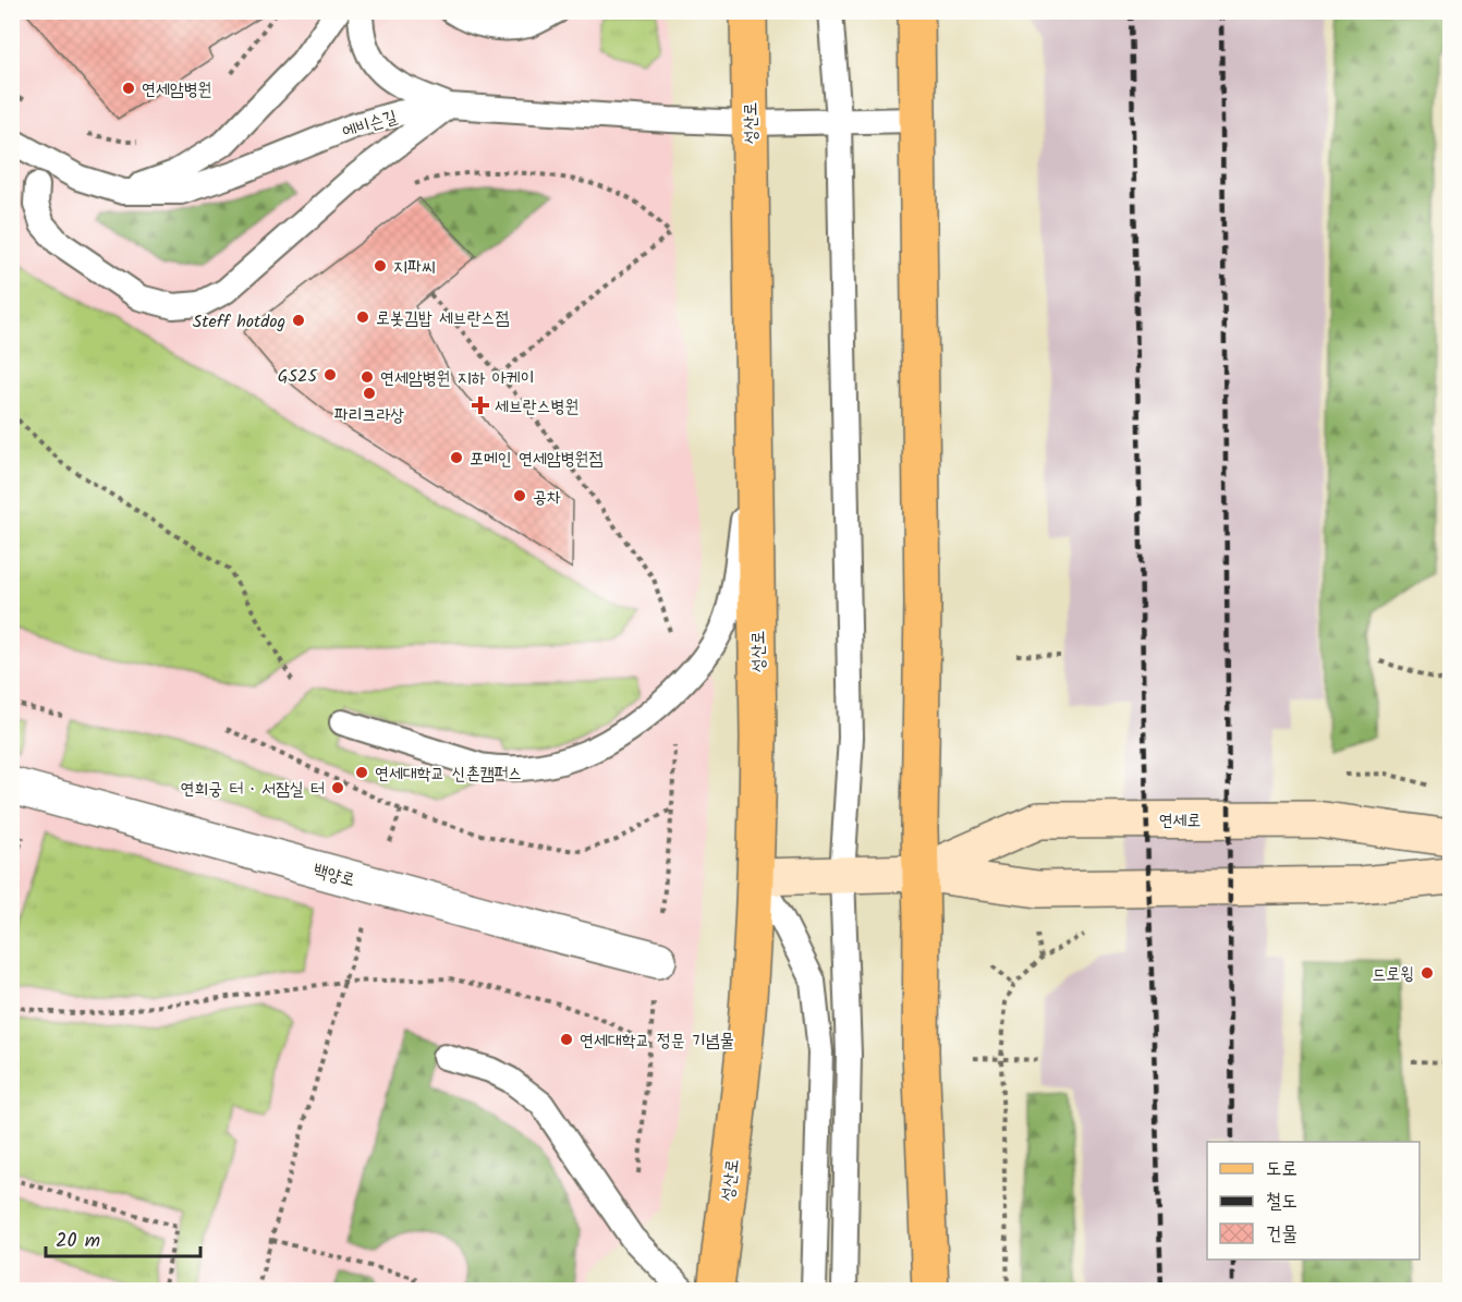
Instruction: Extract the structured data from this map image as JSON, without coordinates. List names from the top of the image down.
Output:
{
  "streets": {
    "main road": ["성산로"],
    "street": ["연세로", "백양로"],
    "lane": ["에비슨길"]
  },
  "crossings": [
    ["에비슨길", "성산로"],
    ["성산로", "연세로"]
  ],
  "places": {
    "other": [
      "연세암병원",
      "지파씨",
      "로봇김밥 세브란스점",
      "Steff hotdog",
      "GS25",
      "연세암병원 지하 아케이",
      "파리크라상",
      "포메인 연세암병원점",
      "공차",
      "연세대학교 신촌캠퍼스",
      "연희궁 터 · 서잠실 터",
      "드로윙",
      "연세대학교 정문 기념물"
    ],
    "health": ["세브란스병원"]
  },
  "legend": ["도로", "철도", "건물"],
  "scale_bar": "20 m"
}
